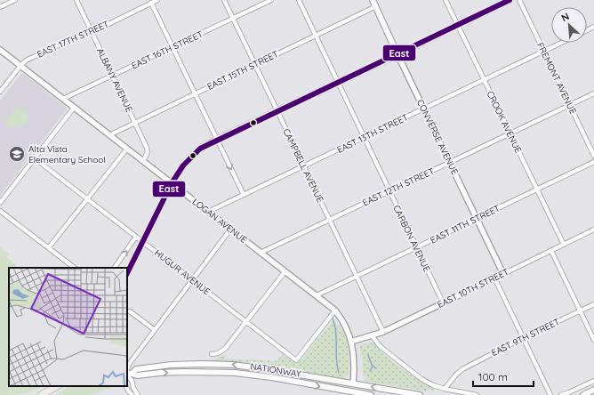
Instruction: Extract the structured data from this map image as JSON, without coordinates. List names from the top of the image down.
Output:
{
  "streets": {
    "main road": ["CONVERSE AVENUE", "LOGAN AVENUE", "NATIONWAY"],
    "street": [
      "EAST 17TH STREET",
      "EAST 16TH STREET",
      "EAST 15TH STREET",
      "FREMONT AVENUE",
      "ALBANY AVENUE",
      "CROOK AVENUE",
      "EAST 13TH STREET",
      "CAMPBELL AVENUE",
      "EAST 12TH STREET",
      "EAST 11TH STREET",
      "CARBON AVENUE",
      "HUGUR AVENUE",
      "EAST 10TH STREET",
      "EAST 9TH STREET"
    ]
  },
  "crossings": [
    ["EAST 17TH STREET", "ALBANY AVENUE"],
    ["EAST 17TH STREET", "LOGAN AVENUE"],
    ["EAST 16TH STREET", "ALBANY AVENUE"],
    ["EAST 16TH STREET", "CAMPBELL AVENUE"],
    ["EAST 16TH STREET", "LOGAN AVENUE"],
    ["EAST 15TH STREET", "ALBANY AVENUE"],
    ["EAST 15TH STREET", "CONVERSE AVENUE"],
    ["EAST 15TH STREET", "CAMPBELL AVENUE"],
    ["EAST 15TH STREET", "LOGAN AVENUE"],
    ["EAST 15TH STREET", "CARBON AVENUE"],
    ["FREMONT AVENUE", "EAST 13TH STREET"],
    ["FREMONT AVENUE", "EAST 12TH STREET"],
    ["ALBANY AVENUE", "LOGAN AVENUE"],
    ["CROOK AVENUE", "EAST 13TH STREET"],
    ["CROOK AVENUE", "EAST 12TH STREET"],
    ["CROOK AVENUE", "EAST 11TH STREET"],
    ["CROOK AVENUE", "EAST 10TH STREET"],
    ["EAST 13TH STREET", "CONVERSE AVENUE"],
    ["EAST 13TH STREET", "CAMPBELL AVENUE"],
    ["EAST 13TH STREET", "LOGAN AVENUE"],
    ["EAST 13TH STREET", "CARBON AVENUE"],
    ["CONVERSE AVENUE", "EAST 12TH STREET"],
    ["CONVERSE AVENUE", "EAST 11TH STREET"],
    ["CONVERSE AVENUE", "EAST 10TH STREET"],
    ["CAMPBELL AVENUE", "EAST 12TH STREET"],
    ["CAMPBELL AVENUE", "EAST 11TH STREET"],
    ["CAMPBELL AVENUE", "EAST 10TH STREET"],
    ["EAST 12TH STREET", "LOGAN AVENUE"],
    ["EAST 12TH STREET", "CARBON AVENUE"],
    ["LOGAN AVENUE", "EAST 11TH STREET"],
    ["LOGAN AVENUE", "HUGUR AVENUE"],
    ["LOGAN AVENUE", "EAST 10TH STREET"],
    ["LOGAN AVENUE", "NATIONWAY"],
    ["EAST 11TH STREET", "CARBON AVENUE"],
    ["CARBON AVENUE", "EAST 10TH STREET"]
  ],
  "places": {
    "school or university": ["Alta Vista Elementary School"]
  },
  "lines": ["transit line East"],
  "scale_bar": "100 m",
  "north": "top left"
}
